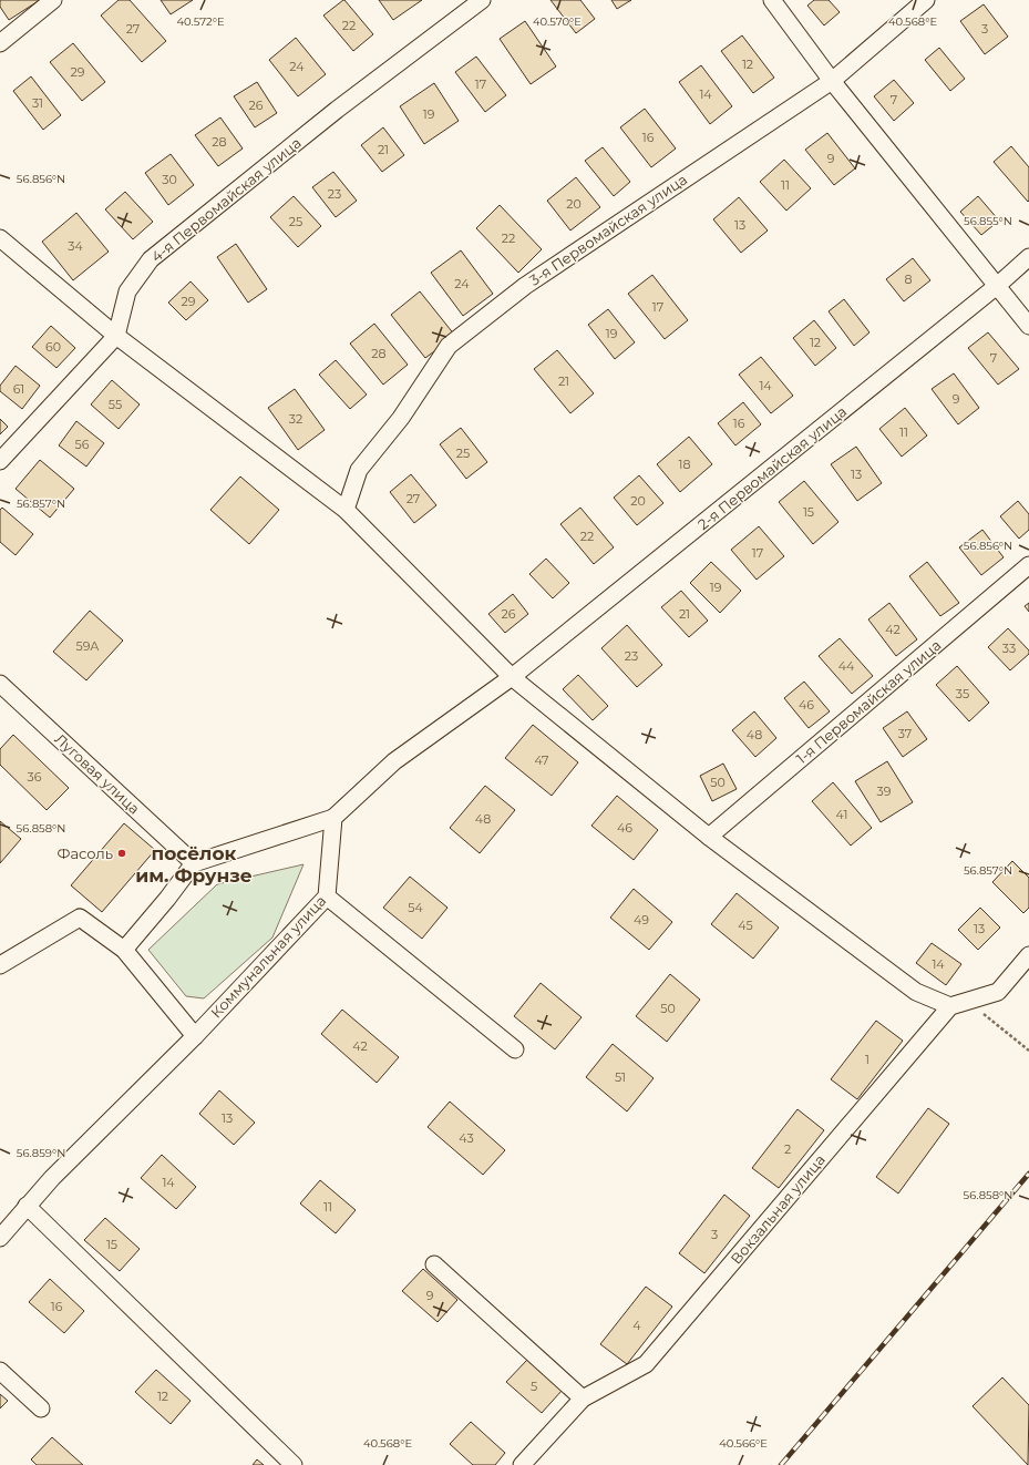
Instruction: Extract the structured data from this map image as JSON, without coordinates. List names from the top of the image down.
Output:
{
  "streets": {
    "street": [
      "4-я Первомайская улица",
      "3-я Первомайская улица",
      "2-я Первомайская улица",
      "1-я Первомайская улица",
      "Луговая улица",
      "Коммунальная улица",
      "Вокзальная улица"
    ]
  },
  "districts": ["посёлок им. Фрунзе"],
  "places": ["Фасоль"],
  "house_numbers": [
    "22",
    "27",
    "3",
    "12",
    "24",
    "29",
    "17",
    "14",
    "7",
    "31",
    "26",
    "19",
    "16",
    "28",
    "21",
    "9",
    "30",
    "11",
    "23",
    "20",
    "25",
    "13",
    "22",
    "34",
    "8",
    "24",
    "29",
    "17",
    "19",
    "12",
    "60",
    "28",
    "7",
    "21",
    "14",
    "61",
    "9",
    "55",
    "32",
    "16",
    "11",
    "56",
    "25",
    "18",
    "13",
    "27",
    "20",
    "15",
    "22",
    "17",
    "19",
    "26",
    "21",
    "42",
    "59А",
    "33",
    "23",
    "44",
    "35",
    "46",
    "37",
    "48",
    "47",
    "36",
    "50",
    "39",
    "41",
    "48",
    "46",
    "54",
    "49",
    "45",
    "13",
    "14",
    "50",
    "42",
    "1",
    "51",
    "13",
    "43",
    "2",
    "14",
    "11",
    "3",
    "15",
    "9",
    "16",
    "4",
    "5",
    "12"
  ],
  "coordinates": [
    "40.570°E",
    "40.568°E",
    "40.572°E",
    "56.856°N",
    "56.855°N",
    "56.857°N",
    "56.858°N",
    "56.859°N",
    "40.566°E"
  ]
}
